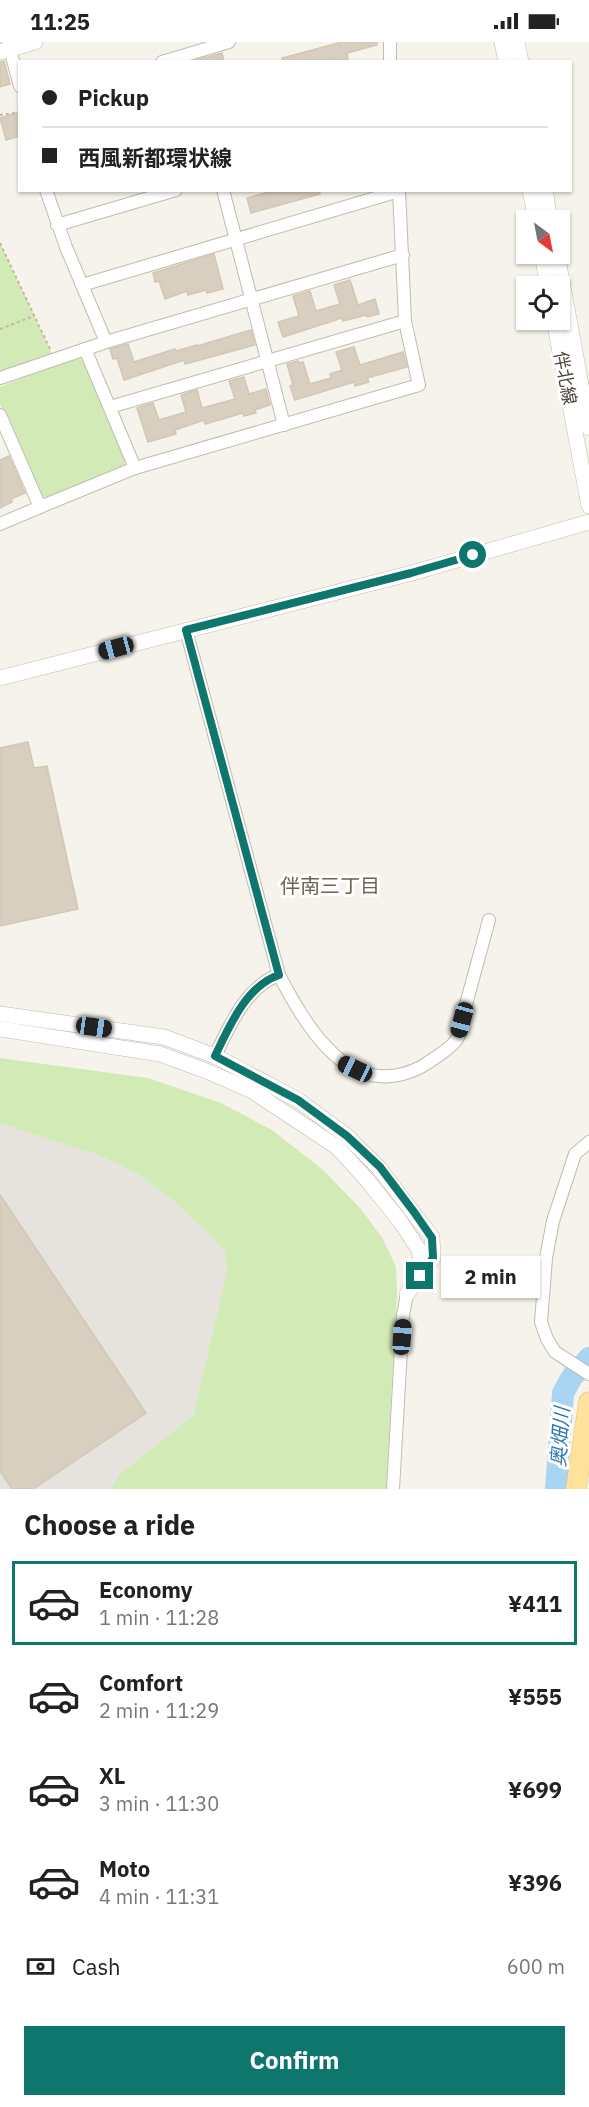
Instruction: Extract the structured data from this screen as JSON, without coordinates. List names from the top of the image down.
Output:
{
  "streets": {
    "street": ["伴北線"]
  },
  "districts": ["伴南三丁目"],
  "water": ["奥畑川"],
  "north": "bottom right",
  "page": {
    "status": "11:25",
    "banner": ["Pickup", "西風新都環状線"],
    "bubble": "2 min",
    "heading": "Choose a ride",
    "list": [
      {
        "name": "Economy",
        "note": "1 min · 11:28",
        "value": "¥411"
      },
      {
        "name": "Comfort",
        "note": "2 min · 11:29",
        "value": "¥555"
      },
      {
        "name": "XL",
        "note": "3 min · 11:30",
        "value": "¥699"
      },
      {
        "name": "Moto",
        "note": "4 min · 11:31",
        "value": "¥396"
      }
    ],
    "pay": ["Cash", "600 m"],
    "buttons": "Confirm"
  }
}
